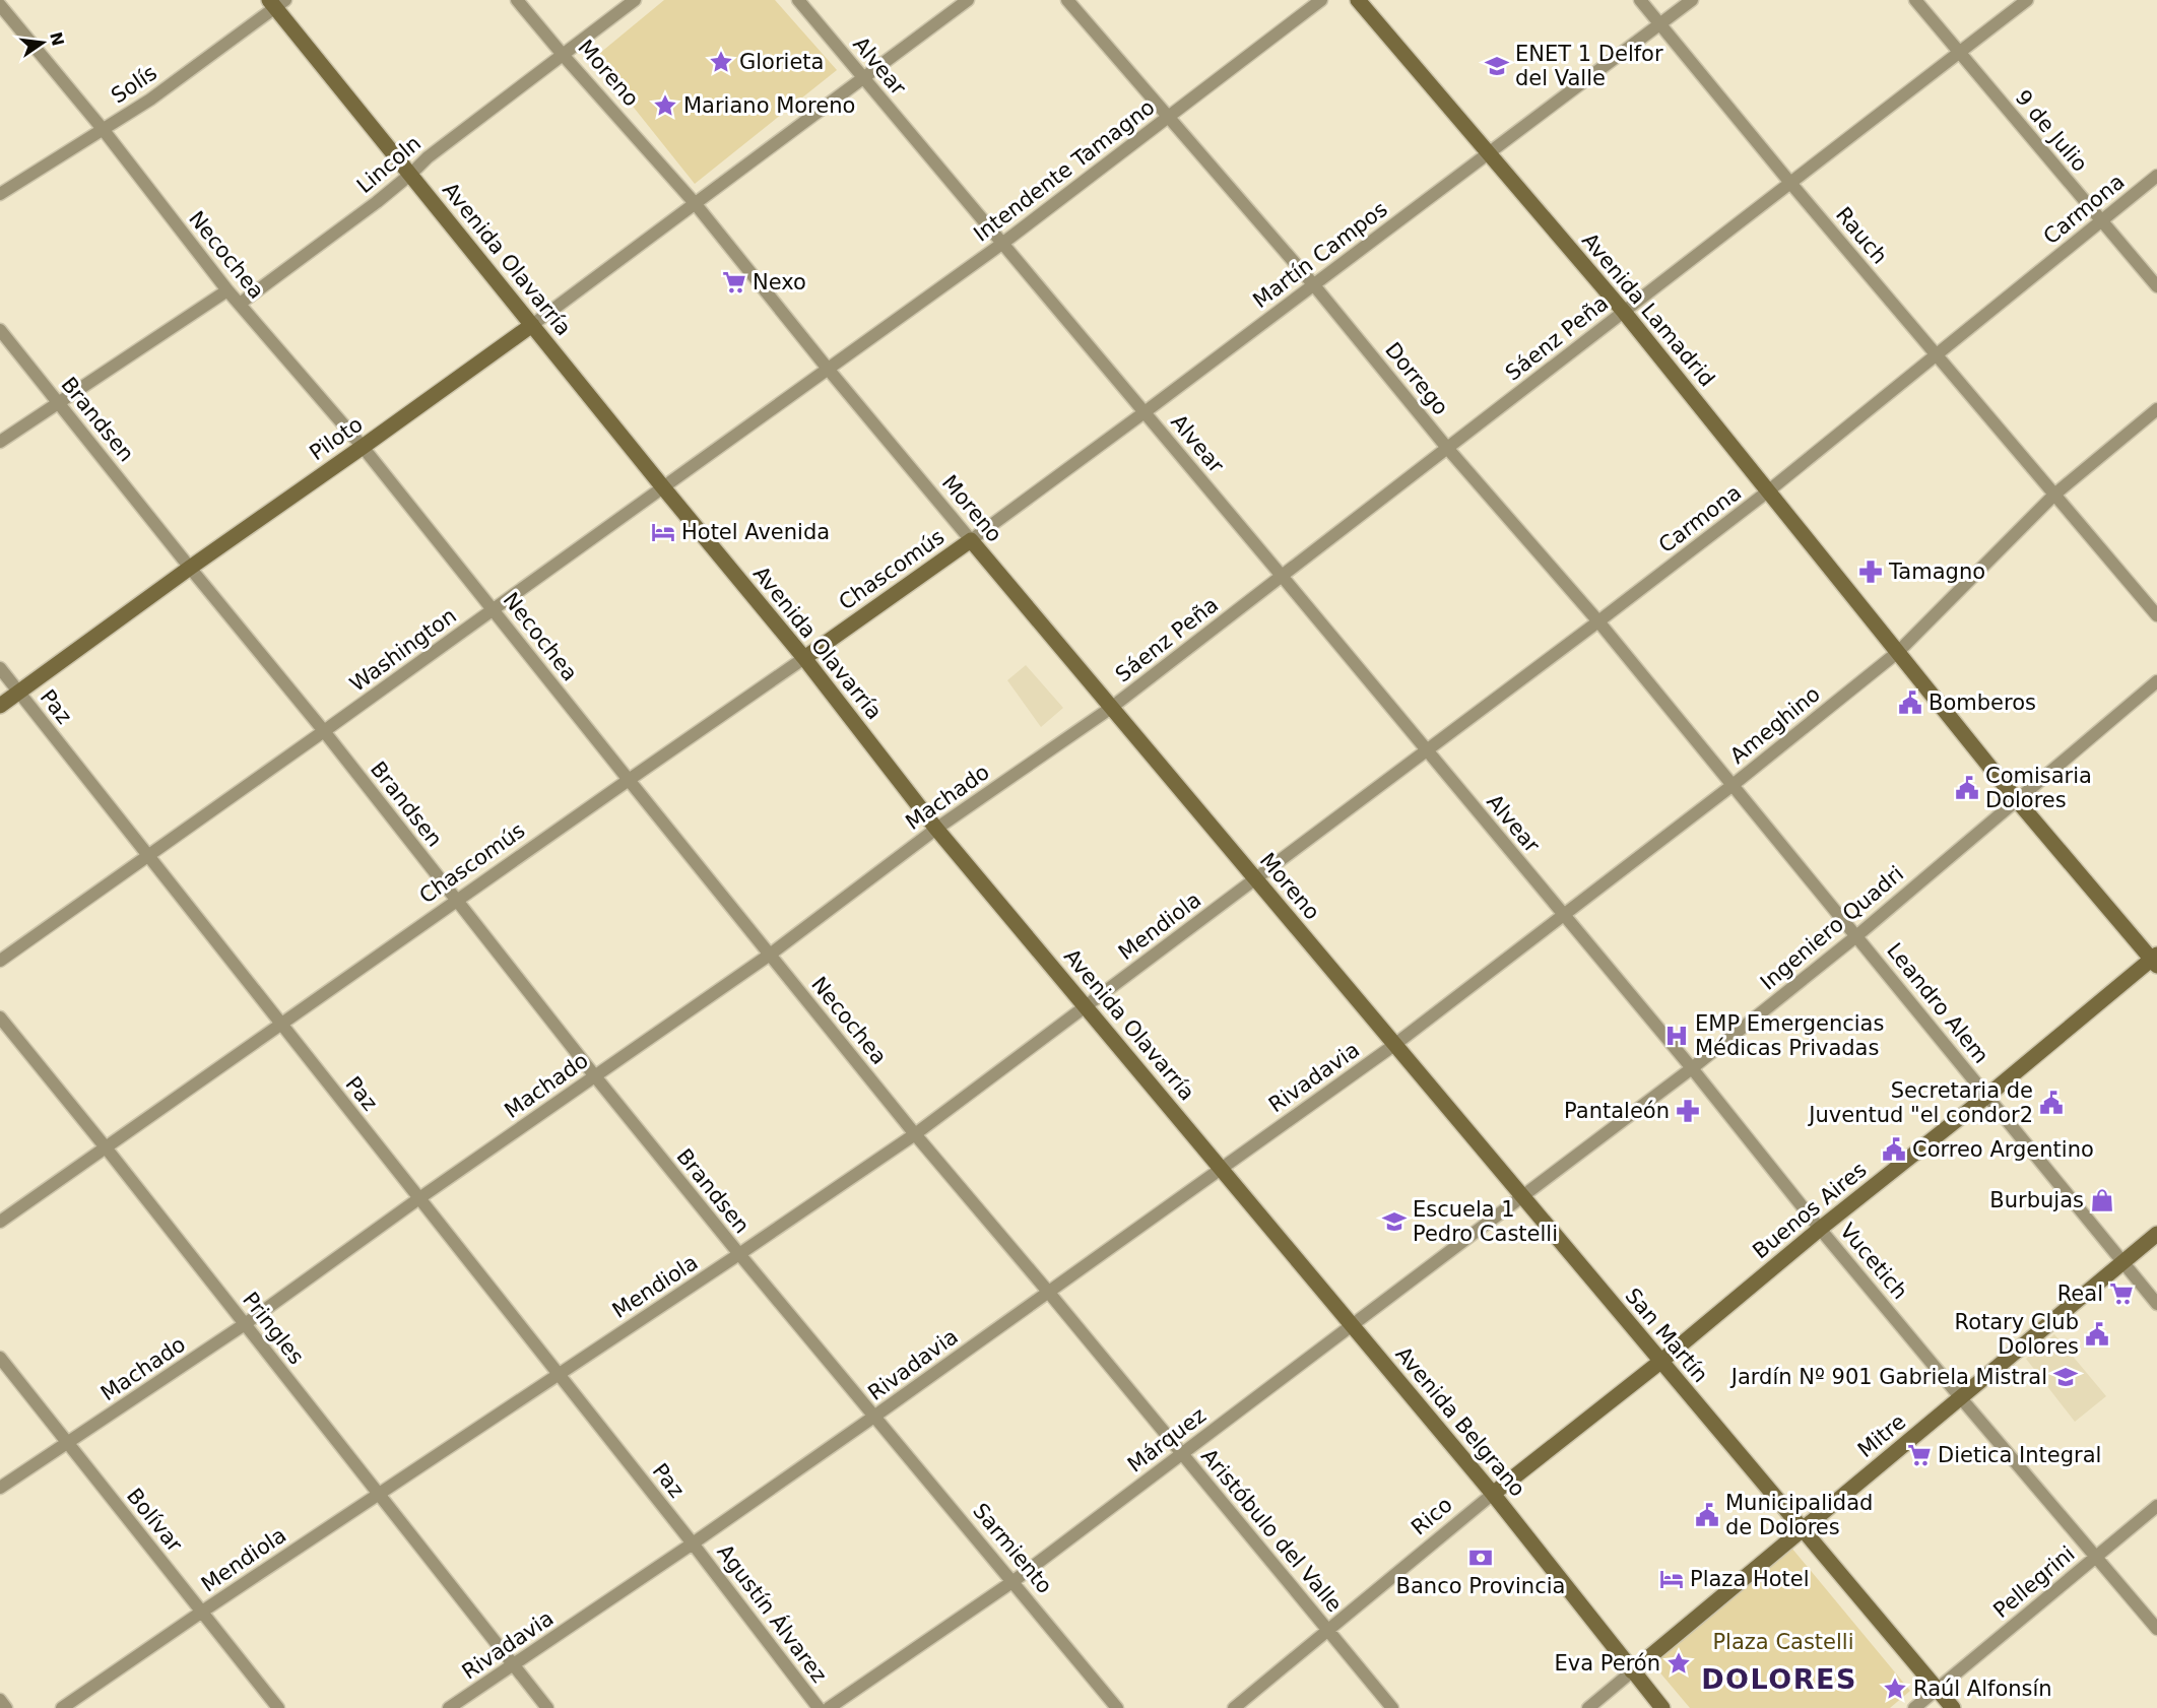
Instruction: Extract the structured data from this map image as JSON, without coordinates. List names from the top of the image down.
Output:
{
  "streets": {
    "main road": [
      "Moreno",
      "Avenida Olavarría",
      "Avenida Lamadrid",
      "Piloto",
      "Chascomús",
      "Buenos Aires",
      "San Martín",
      "Avenida Belgrano",
      "Mitre",
      "Rico"
    ],
    "street": [
      "Alvear",
      "Solís",
      "9 de Julio",
      "Lincoln",
      "Intendente Tamagno",
      "Carmona",
      "Rauch",
      "Necochea",
      "Martín Campos",
      "Sáenz Peña",
      "Dorrego",
      "Brandsen",
      "Washington",
      "Paz",
      "Ameghino",
      "Machado",
      "Mendiola",
      "Ingeniero Quadri",
      "Leandro Alem",
      "Rivadavia",
      "Vucetich",
      "Pringles",
      "Márquez",
      "Bolívar",
      "Aristóbulo del Valle",
      "Sarmiento",
      "Pellegrini",
      "Agustín Álvarez"
    ]
  },
  "crossings": [
    ["Alvear", "Intendente Tamagno"],
    ["Alvear", "Carmona"],
    ["Alvear", "Martín Campos"],
    ["Alvear", "Sáenz Peña"],
    ["Alvear", "Piloto"],
    ["Alvear", "Ameghino"],
    ["Alvear", "Vucetich"],
    ["Moreno", "Lincoln"],
    ["Moreno", "Intendente Tamagno"],
    ["Moreno", "Carmona"],
    ["Moreno", "Martín Campos"],
    ["Moreno", "Sáenz Peña"],
    ["Moreno", "Piloto"],
    ["Moreno", "Chascomús"],
    ["Moreno", "Washington"],
    ["Moreno", "Ameghino"],
    ["Moreno", "Machado"],
    ["Moreno", "Mendiola"],
    ["Moreno", "Rivadavia"],
    ["Moreno", "San Martín"],
    ["Solís", "Necochea"],
    ["Solís", "Avenida Olavarría"],
    ["9 de Julio", "Carmona"],
    ["9 de Julio", "Sáenz Peña"],
    ["Lincoln", "Necochea"],
    ["Lincoln", "Avenida Olavarría"],
    ["Intendente Tamagno", "Dorrego"],
    ["Intendente Tamagno", "Washington"],
    ["Carmona", "Rauch"],
    ["Carmona", "Avenida Lamadrid"],
    ["Carmona", "Dorrego"],
    ["Carmona", "Mendiola"],
    ["Rauch", "Martín Campos"],
    ["Rauch", "Sáenz Peña"],
    ["Rauch", "Ameghino"],
    ["Necochea", "Piloto"],
    ["Necochea", "Chascomús"],
    ["Necochea", "Washington"],
    ["Necochea", "Machado"],
    ["Necochea", "Mendiola"],
    ["Necochea", "Rivadavia"],
    ["Necochea", "Aristóbulo del Valle"],
    ["Martín Campos", "Avenida Lamadrid"],
    ["Martín Campos", "Dorrego"],
    ["Martín Campos", "Chascomús"],
    ["Avenida Olavarría", "Piloto"],
    ["Avenida Olavarría", "Chascomús"],
    ["Avenida Olavarría", "Washington"],
    ["Avenida Olavarría", "Machado"],
    ["Avenida Olavarría", "Mendiola"],
    ["Avenida Olavarría", "Rivadavia"],
    ["Avenida Olavarría", "Avenida Belgrano"],
    ["Avenida Lamadrid", "Sáenz Peña"],
    ["Avenida Lamadrid", "Ameghino"],
    ["Avenida Lamadrid", "Ingeniero Quadri"],
    ["Avenida Lamadrid", "Buenos Aires"],
    ["Sáenz Peña", "Dorrego"],
    ["Sáenz Peña", "Machado"],
    ["Dorrego", "Ameghino"],
    ["Dorrego", "Leandro Alem"],
    ["Brandsen", "Piloto"],
    ["Brandsen", "Chascomús"],
    ["Brandsen", "Washington"],
    ["Brandsen", "Machado"],
    ["Brandsen", "Mendiola"],
    ["Brandsen", "Rivadavia"],
    ["Brandsen", "Sarmiento"],
    ["Piloto", "Paz"],
    ["Chascomús", "Paz"],
    ["Chascomús", "Pringles"],
    ["Washington", "Paz"],
    ["Paz", "Machado"],
    ["Paz", "Mendiola"],
    ["Paz", "Rivadavia"],
    ["Paz", "Agustín Álvarez"],
    ["Ameghino", "Leandro Alem"],
    ["Ameghino", "Rivadavia"],
    ["Ameghino", "Vucetich"],
    ["Ameghino", "San Martín"],
    ["Machado", "Pringles"],
    ["Machado", "Bolívar"],
    ["Mendiola", "Pringles"],
    ["Mendiola", "Bolívar"],
    ["Ingeniero Quadri", "Leandro Alem"],
    ["Ingeniero Quadri", "Vucetich"],
    ["Ingeniero Quadri", "San Martín"],
    ["Ingeniero Quadri", "Márquez"],
    ["Leandro Alem", "Buenos Aires"],
    ["Leandro Alem", "Mitre"],
    ["Rivadavia", "Pringles"],
    ["Rivadavia", "San Martín"],
    ["Rivadavia", "Avenida Belgrano"],
    ["Rivadavia", "Aristóbulo del Valle"],
    ["Rivadavia", "Sarmiento"],
    ["Rivadavia", "Agustín Álvarez"],
    ["Buenos Aires", "Vucetich"],
    ["Buenos Aires", "San Martín"],
    ["Buenos Aires", "Rico"],
    ["Vucetich", "Mitre"],
    ["Vucetich", "Pellegrini"],
    ["San Martín", "Mitre"],
    ["San Martín", "Márquez"],
    ["San Martín", "Rico"],
    ["San Martín", "Pellegrini"],
    ["Avenida Belgrano", "Mitre"],
    ["Avenida Belgrano", "Márquez"],
    ["Avenida Belgrano", "Rico"],
    ["Márquez", "Aristóbulo del Valle"],
    ["Márquez", "Sarmiento"],
    ["Rico", "Aristóbulo del Valle"]
  ],
  "districts": ["DOLORES"],
  "parks": ["Plaza Castelli"],
  "places": {
    "place": [
      "Glorieta",
      "Mariano Moreno",
      "Eva Perón",
      "Raúl Alfonsín"
    ],
    "school or university": ["ENET 1 Delfor del Valle", "Escuela 1 Pedro Castelli", "Jardín Nº 901 Gabriela Mistral"],
    "supermarket": ["Nexo", "Real", "Dietica Integral"],
    "hotel": ["Hotel Avenida", "Plaza Hotel"],
    "pharmacy": ["Tamagno", "Pantaleón"],
    "public building": [
      "Bomberos",
      "Comisaria Dolores",
      "Secretaria de Juventud \"el condor2",
      "Correo Argentino",
      "Rotary Club Dolores",
      "Municipalidad de Dolores"
    ],
    "hospital": ["EMP Emergencias Médicas Privadas"],
    "shop": ["Burbujas"],
    "bank": ["Banco Provincia"]
  },
  "north": "right"
}
